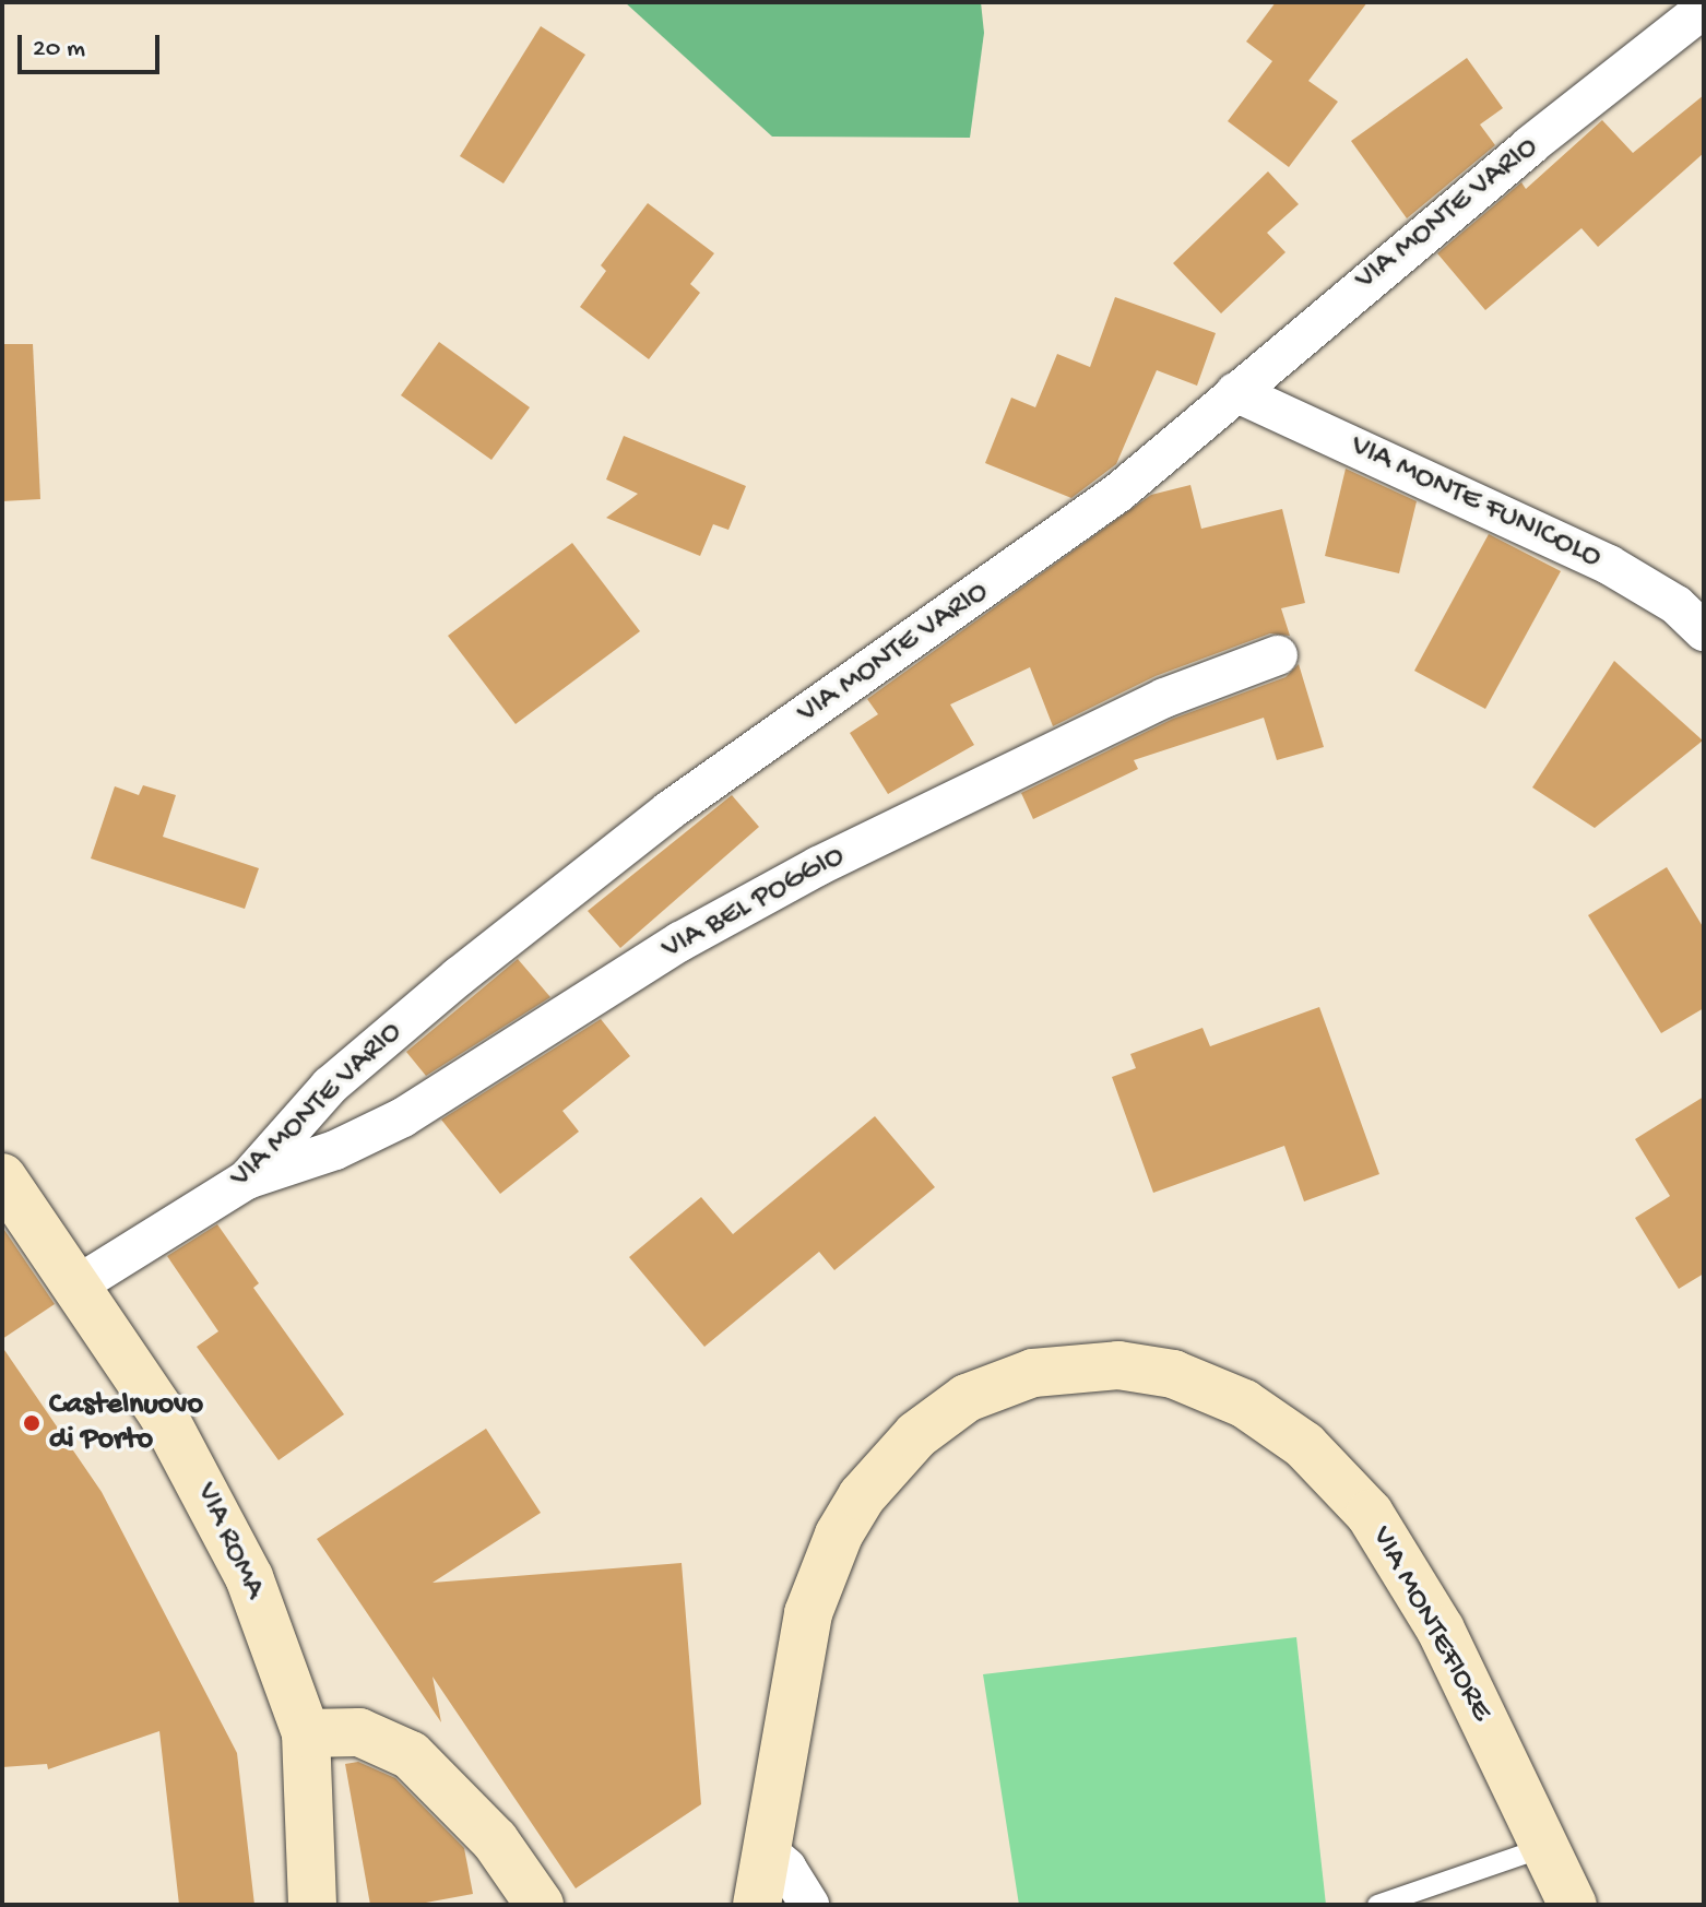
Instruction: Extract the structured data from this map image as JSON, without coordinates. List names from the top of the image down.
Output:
{
  "streets": {
    "main road": ["VIA ROMA", "VIA MONTEFIORE"],
    "street": ["VIA MONTE VARIO", "VIA MONTE FUNICOLO", "VIA BEL POGGIO"]
  },
  "crossings": [
    ["VIA MONTE VARIO", "VIA MONTE FUNICOLO"],
    ["VIA MONTE VARIO", "VIA BEL POGGIO"],
    ["VIA MONTE VARIO", "VIA ROMA"]
  ],
  "places": ["Castelnuovo di Porto"],
  "scale_bar": "20 m"
}
